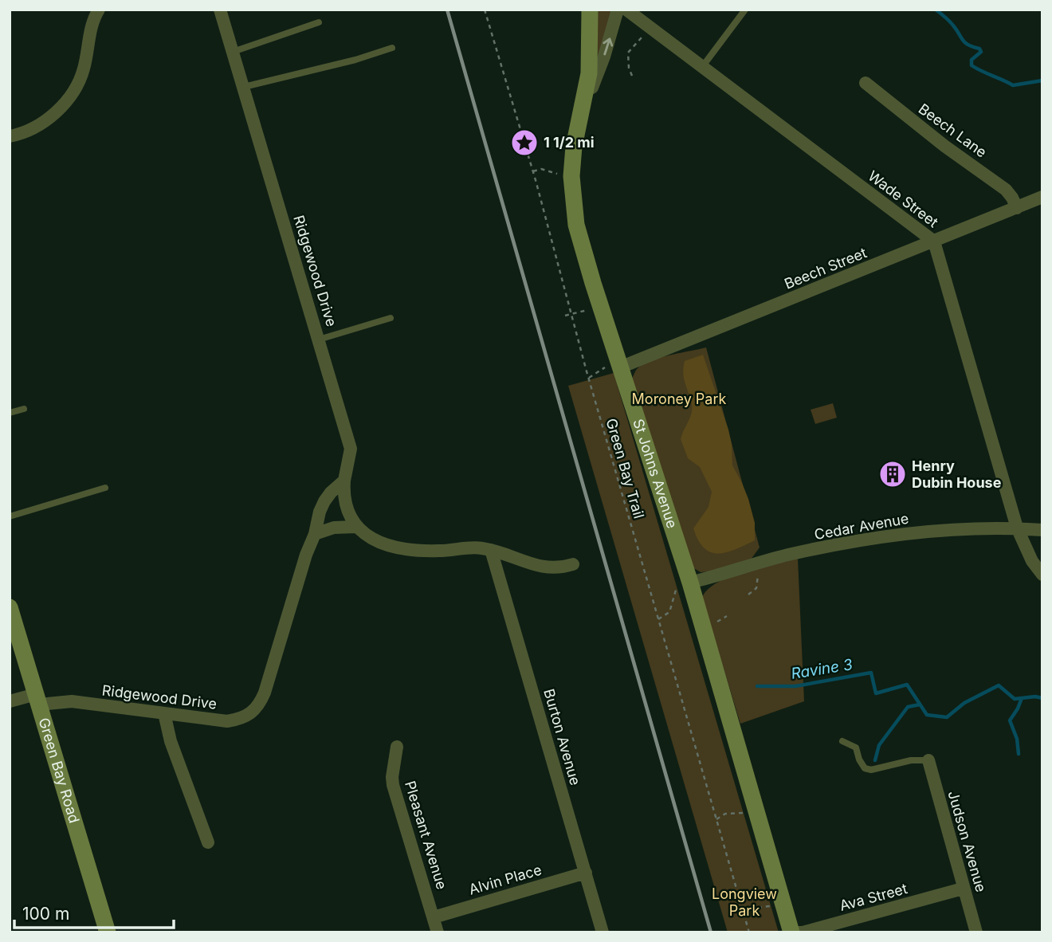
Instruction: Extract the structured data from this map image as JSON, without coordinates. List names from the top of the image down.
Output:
{
  "streets": {
    "street": [
      "Beech Lane",
      "Wade Street",
      "Beech Street",
      "Ridgewood Drive",
      "St Johns Avenue",
      "Cedar Avenue",
      "Burton Avenue",
      "Green Bay Road",
      "Pleasant Avenue",
      "Judson Avenue",
      "Alvin Place",
      "Ava Street"
    ],
    "path": ["Green Bay Trail"]
  },
  "crossings": [
    ["Beech Lane", "Beech Street"],
    ["Wade Street", "Beech Street"],
    ["Wade Street", "Cedar Avenue"],
    ["Beech Street", "St Johns Avenue"],
    ["Ridgewood Drive", "Green Bay Road"],
    ["St Johns Avenue", "Cedar Avenue"],
    ["St Johns Avenue", "Ava Street"],
    ["Burton Avenue", "Alvin Place"],
    ["Pleasant Avenue", "Alvin Place"],
    ["Judson Avenue", "Ava Street"]
  ],
  "water": ["Ravine 3"],
  "parks": ["Moroney Park", "Longview Park"],
  "places": {
    "place": ["1 1/2 mi"],
    "building": ["Henry Dubin House"]
  },
  "scale_bar": "100 m"
}
